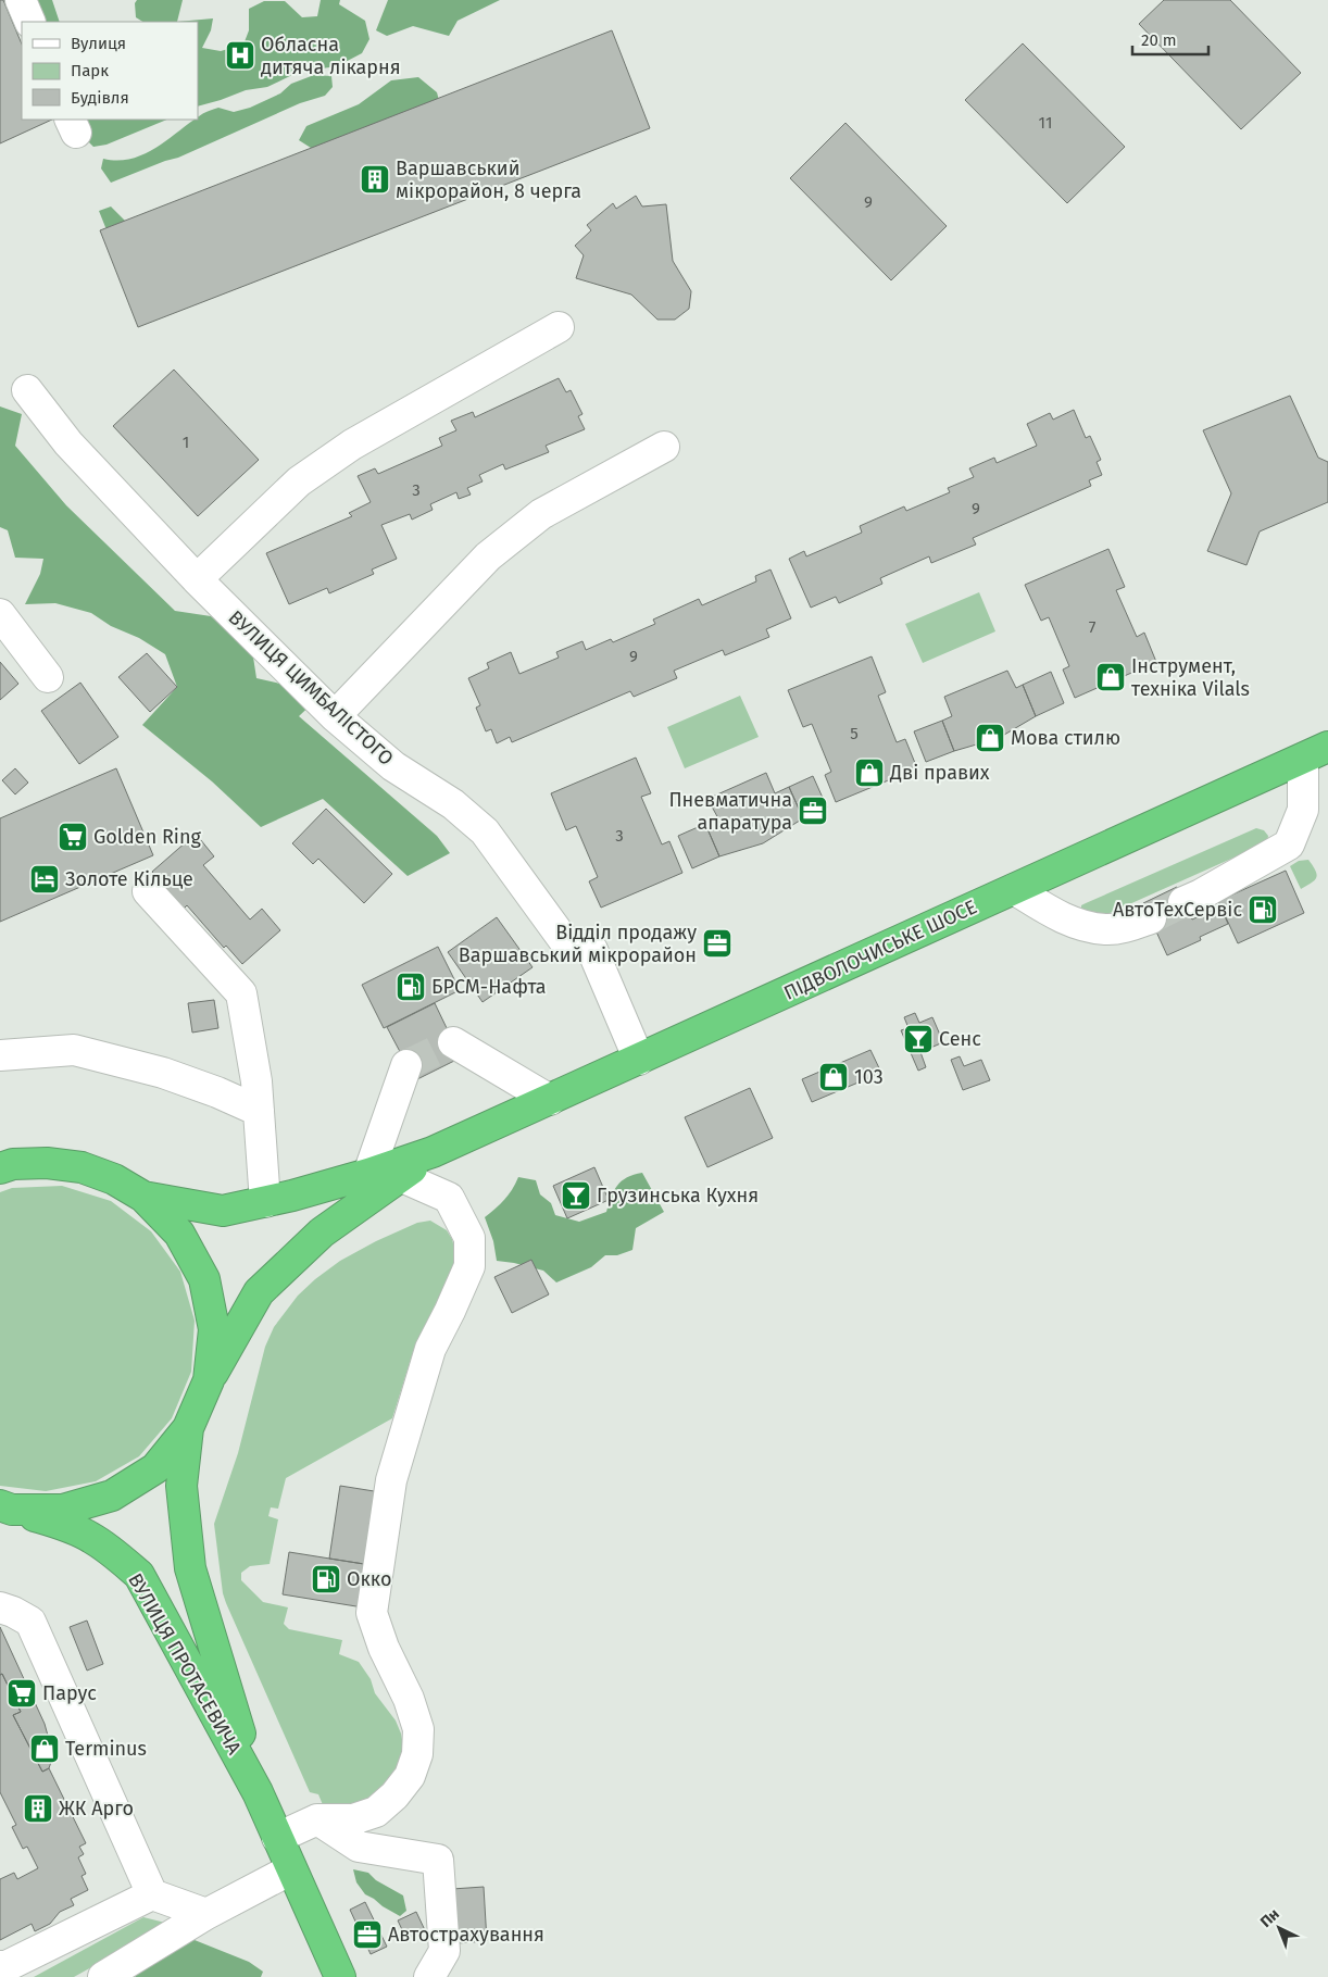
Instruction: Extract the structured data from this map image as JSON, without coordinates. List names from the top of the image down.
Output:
{
  "streets": {
    "highway": ["ПІДВОЛОЧИСЬКЕ ШОСЕ", "ВУЛИЦЯ ПРОТАСЕВИЧА"],
    "lane": ["ВУЛИЦЯ ЦИМБАЛІСТОГО"]
  },
  "crossings": [
    ["ВУЛИЦЯ ЦИМБАЛІСТОГО", "ПІДВОЛОЧИСЬКЕ ШОСЕ"]
  ],
  "places": {
    "hospital": ["Обласна дитяча лікарня"],
    "building": ["Варшавський мікрорайон, 8 черга", "ЖК Арго"],
    "shop": [
      "Інструмент, техніка Vilals",
      "Мова стилю",
      "Дві правих",
      "103",
      "Terminus"
    ],
    "office": ["Пневматична апаратура", "Відділ продажу Варшавський мікрорайон", "Автострахування"],
    "supermarket": ["Golden Ring", "Парус"],
    "hotel": ["Золоте Кільце"],
    "fuel station": ["АвтоТехСервіс", "БРСМ-Нафта", "Окко"],
    "bar": ["Сенс", "Грузинська Кухня"]
  },
  "house_numbers": [
    "11",
    "9",
    "1",
    "3",
    "9",
    "7",
    "9",
    "5",
    "3"
  ],
  "legend": ["Вулиця", "Парк", "Будівля"],
  "scale_bar": "20 m",
  "north": "top left"
}
